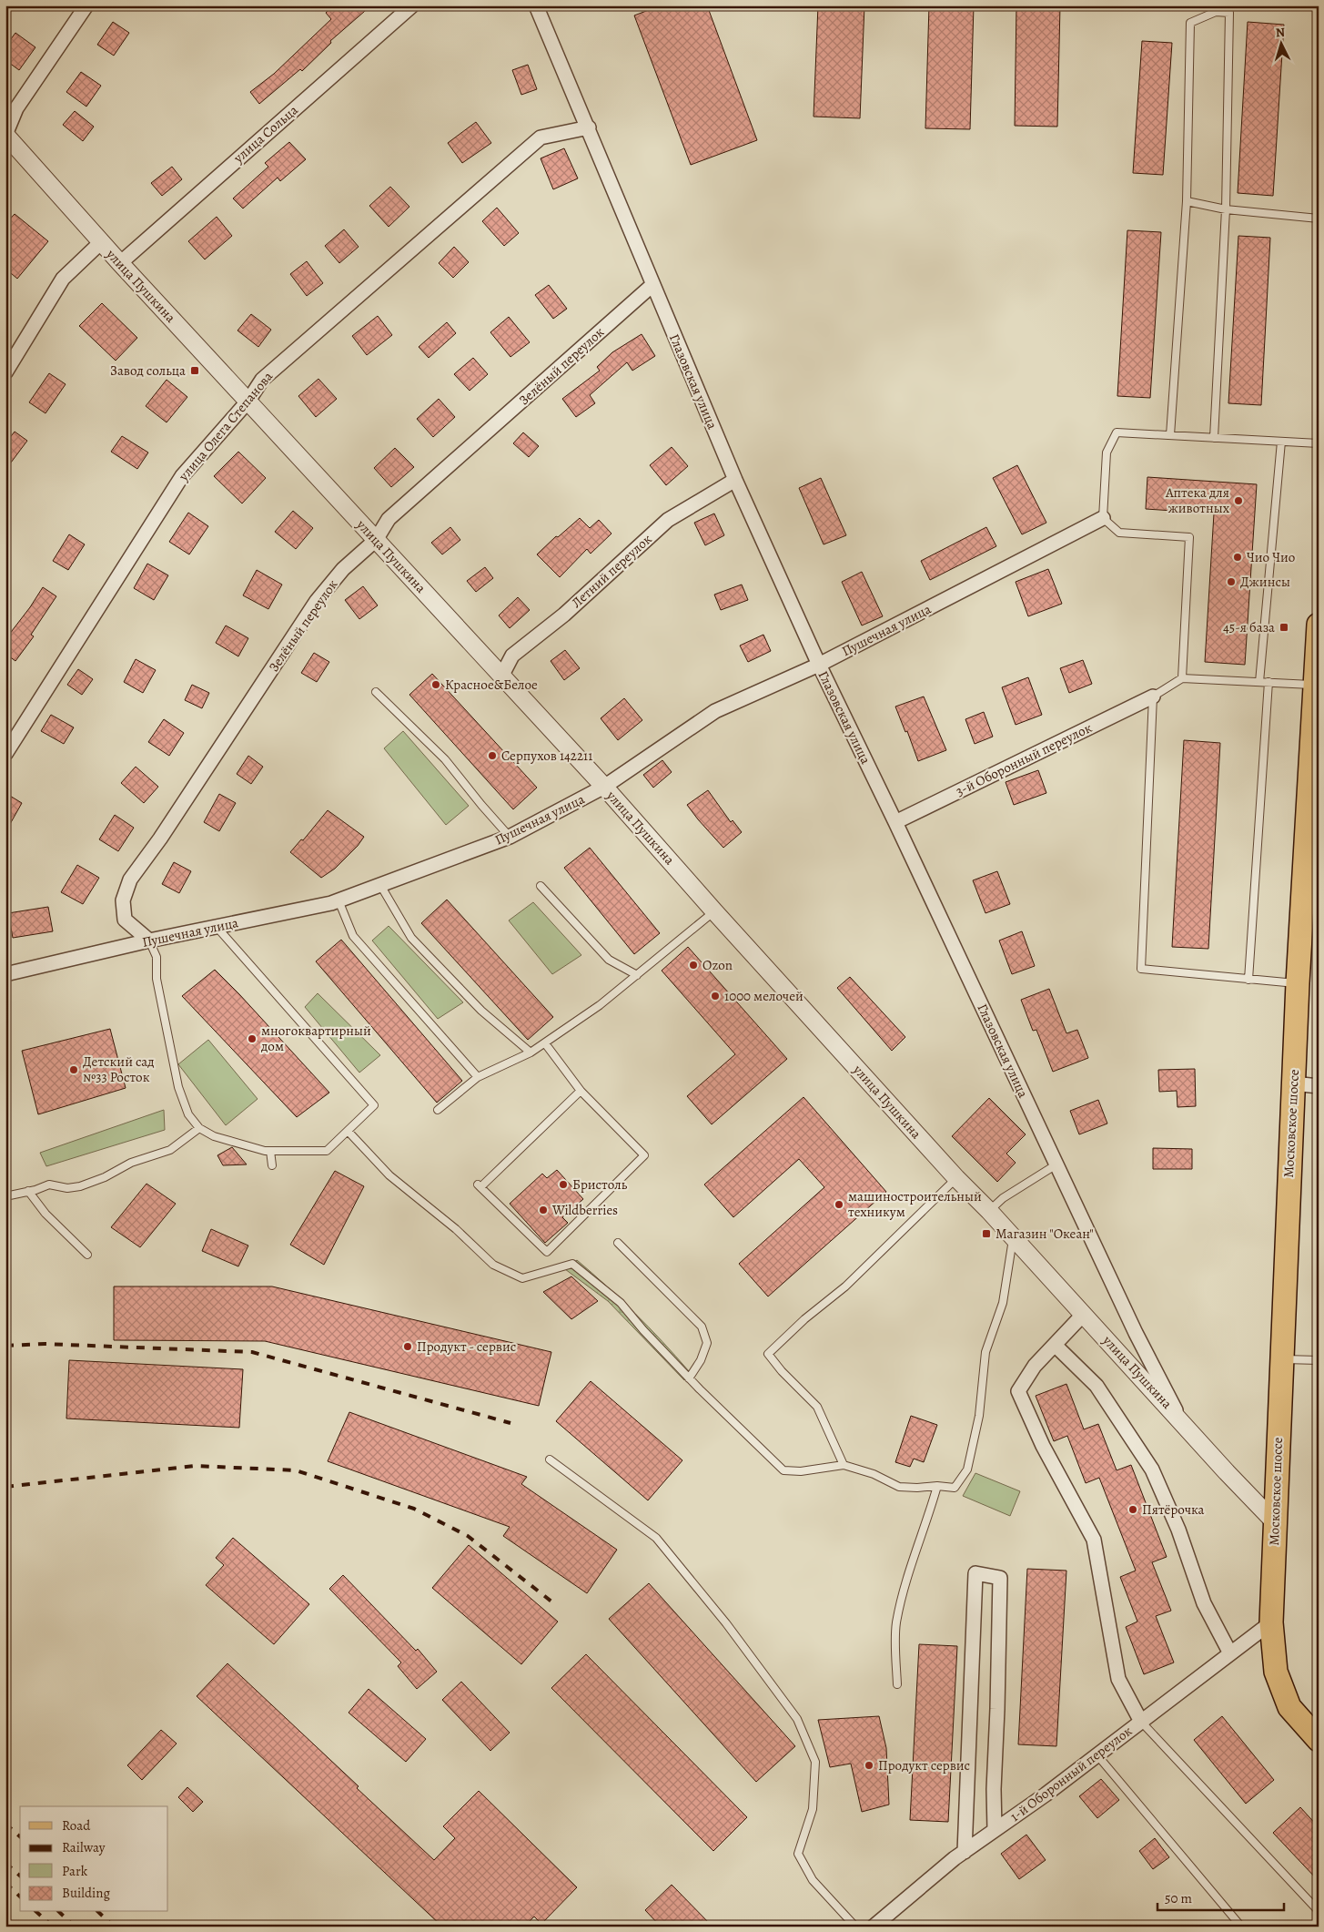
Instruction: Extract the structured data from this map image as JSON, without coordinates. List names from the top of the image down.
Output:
{
  "streets": {
    "main road": ["Московское шоссе"],
    "street": [
      "улица Сольца",
      "улица Пушкина",
      "Зелёный переулок",
      "Глазовская улица",
      "улица Олега Степанова",
      "Летний переулок",
      "Пушечная улица",
      "3-й Оборонный переулок",
      "1-й Оборонный переулок"
    ]
  },
  "crossings": [
    ["улица Сольца", "улица Пушкина"],
    ["улица Пушкина", "Зелёный переулок"],
    ["улица Пушкина", "Глазовская улица"],
    ["улица Пушкина", "улица Олега Степанова"],
    ["улица Пушкина", "Летний переулок"],
    ["улица Пушкина", "Пушечная улица"],
    ["улица Пушкина", "Московское шоссе"],
    ["Зелёный переулок", "Глазовская улица"],
    ["Зелёный переулок", "Пушечная улица"],
    ["Глазовская улица", "улица Олега Степанова"],
    ["Глазовская улица", "Летний переулок"],
    ["Глазовская улица", "Пушечная улица"],
    ["Глазовская улица", "3-й Оборонный переулок"],
    ["Московское шоссе", "1-й Оборонный переулок"]
  ],
  "places": {
    "transit": ["Завод сольца", "45-я база", "Магазин \"Океан\""],
    "other": [
      "Аптека для животных",
      "Чио Чио",
      "Джинсы",
      "Красное&Белое",
      "Серпухов 142211",
      "Ozon",
      "1000 мелочей",
      "многоквартирный дом",
      "Детский сад №33 Росток",
      "Бристоль",
      "машиностроительный техникум",
      "Wildberries",
      "Продукт - сервис",
      "Пятёрочка",
      "Продукт сервис"
    ]
  },
  "legend": [
    "Road",
    "Railway",
    "Park",
    "Building"
  ],
  "scale_bar": "50 m",
  "north": "top"
}
